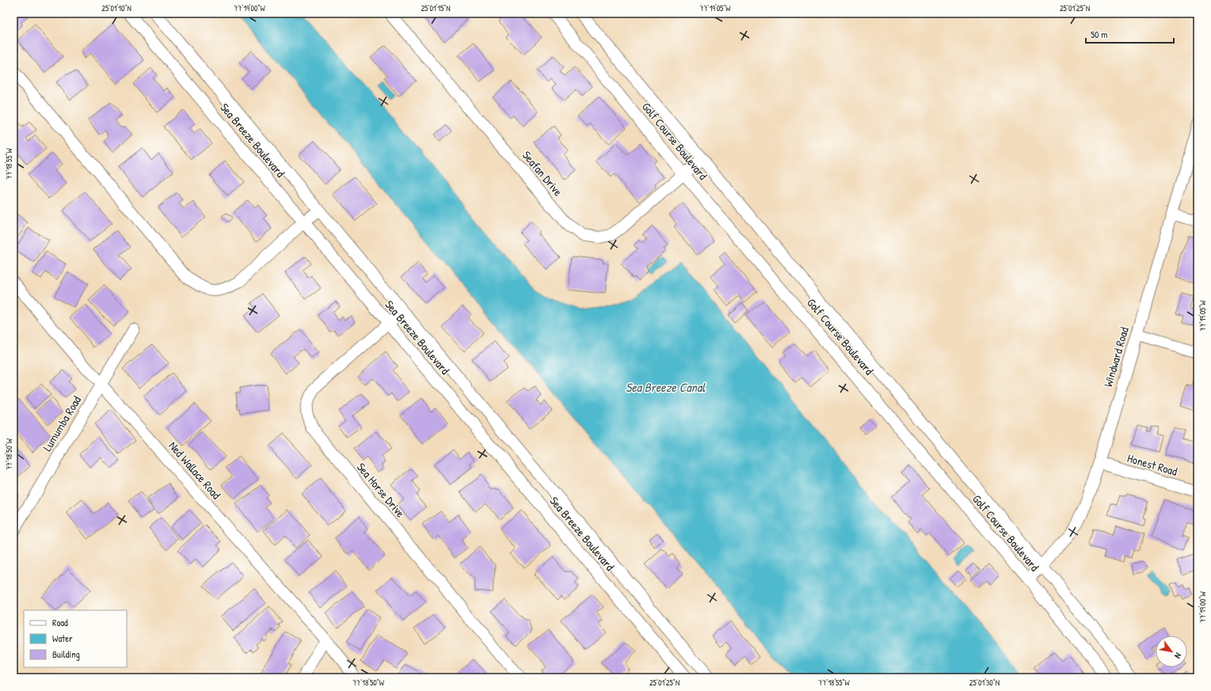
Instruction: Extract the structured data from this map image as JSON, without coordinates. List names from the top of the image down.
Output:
{
  "streets": {
    "street": [
      "Sea Breeze Boulevard",
      "Golf Course Boulevard",
      "Seafan Drive",
      "Windward Road",
      "Lumumba Road",
      "Honest Road",
      "Ned Wallace Road",
      "Sea Horse Drive"
    ]
  },
  "crossings": [
    ["Sea Breeze Boulevard", "Sea Horse Drive"],
    ["Golf Course Boulevard", "Seafan Drive"],
    ["Golf Course Boulevard", "Windward Road"],
    ["Windward Road", "Honest Road"],
    ["Lumumba Road", "Ned Wallace Road"]
  ],
  "water": ["Sea Breeze Canal"],
  "legend": ["Road", "Water", "Building"],
  "scale_bar": "50 m",
  "north": "bottom right",
  "coordinates": [
    "25°01'10\"N",
    "77°19'00\"W",
    "25°01'15\"N",
    "77°19'05\"W",
    "25°01'25\"N",
    "77°18'55\"W",
    "77°18'50\"W",
    "25°01'30\"N"
  ]
}
